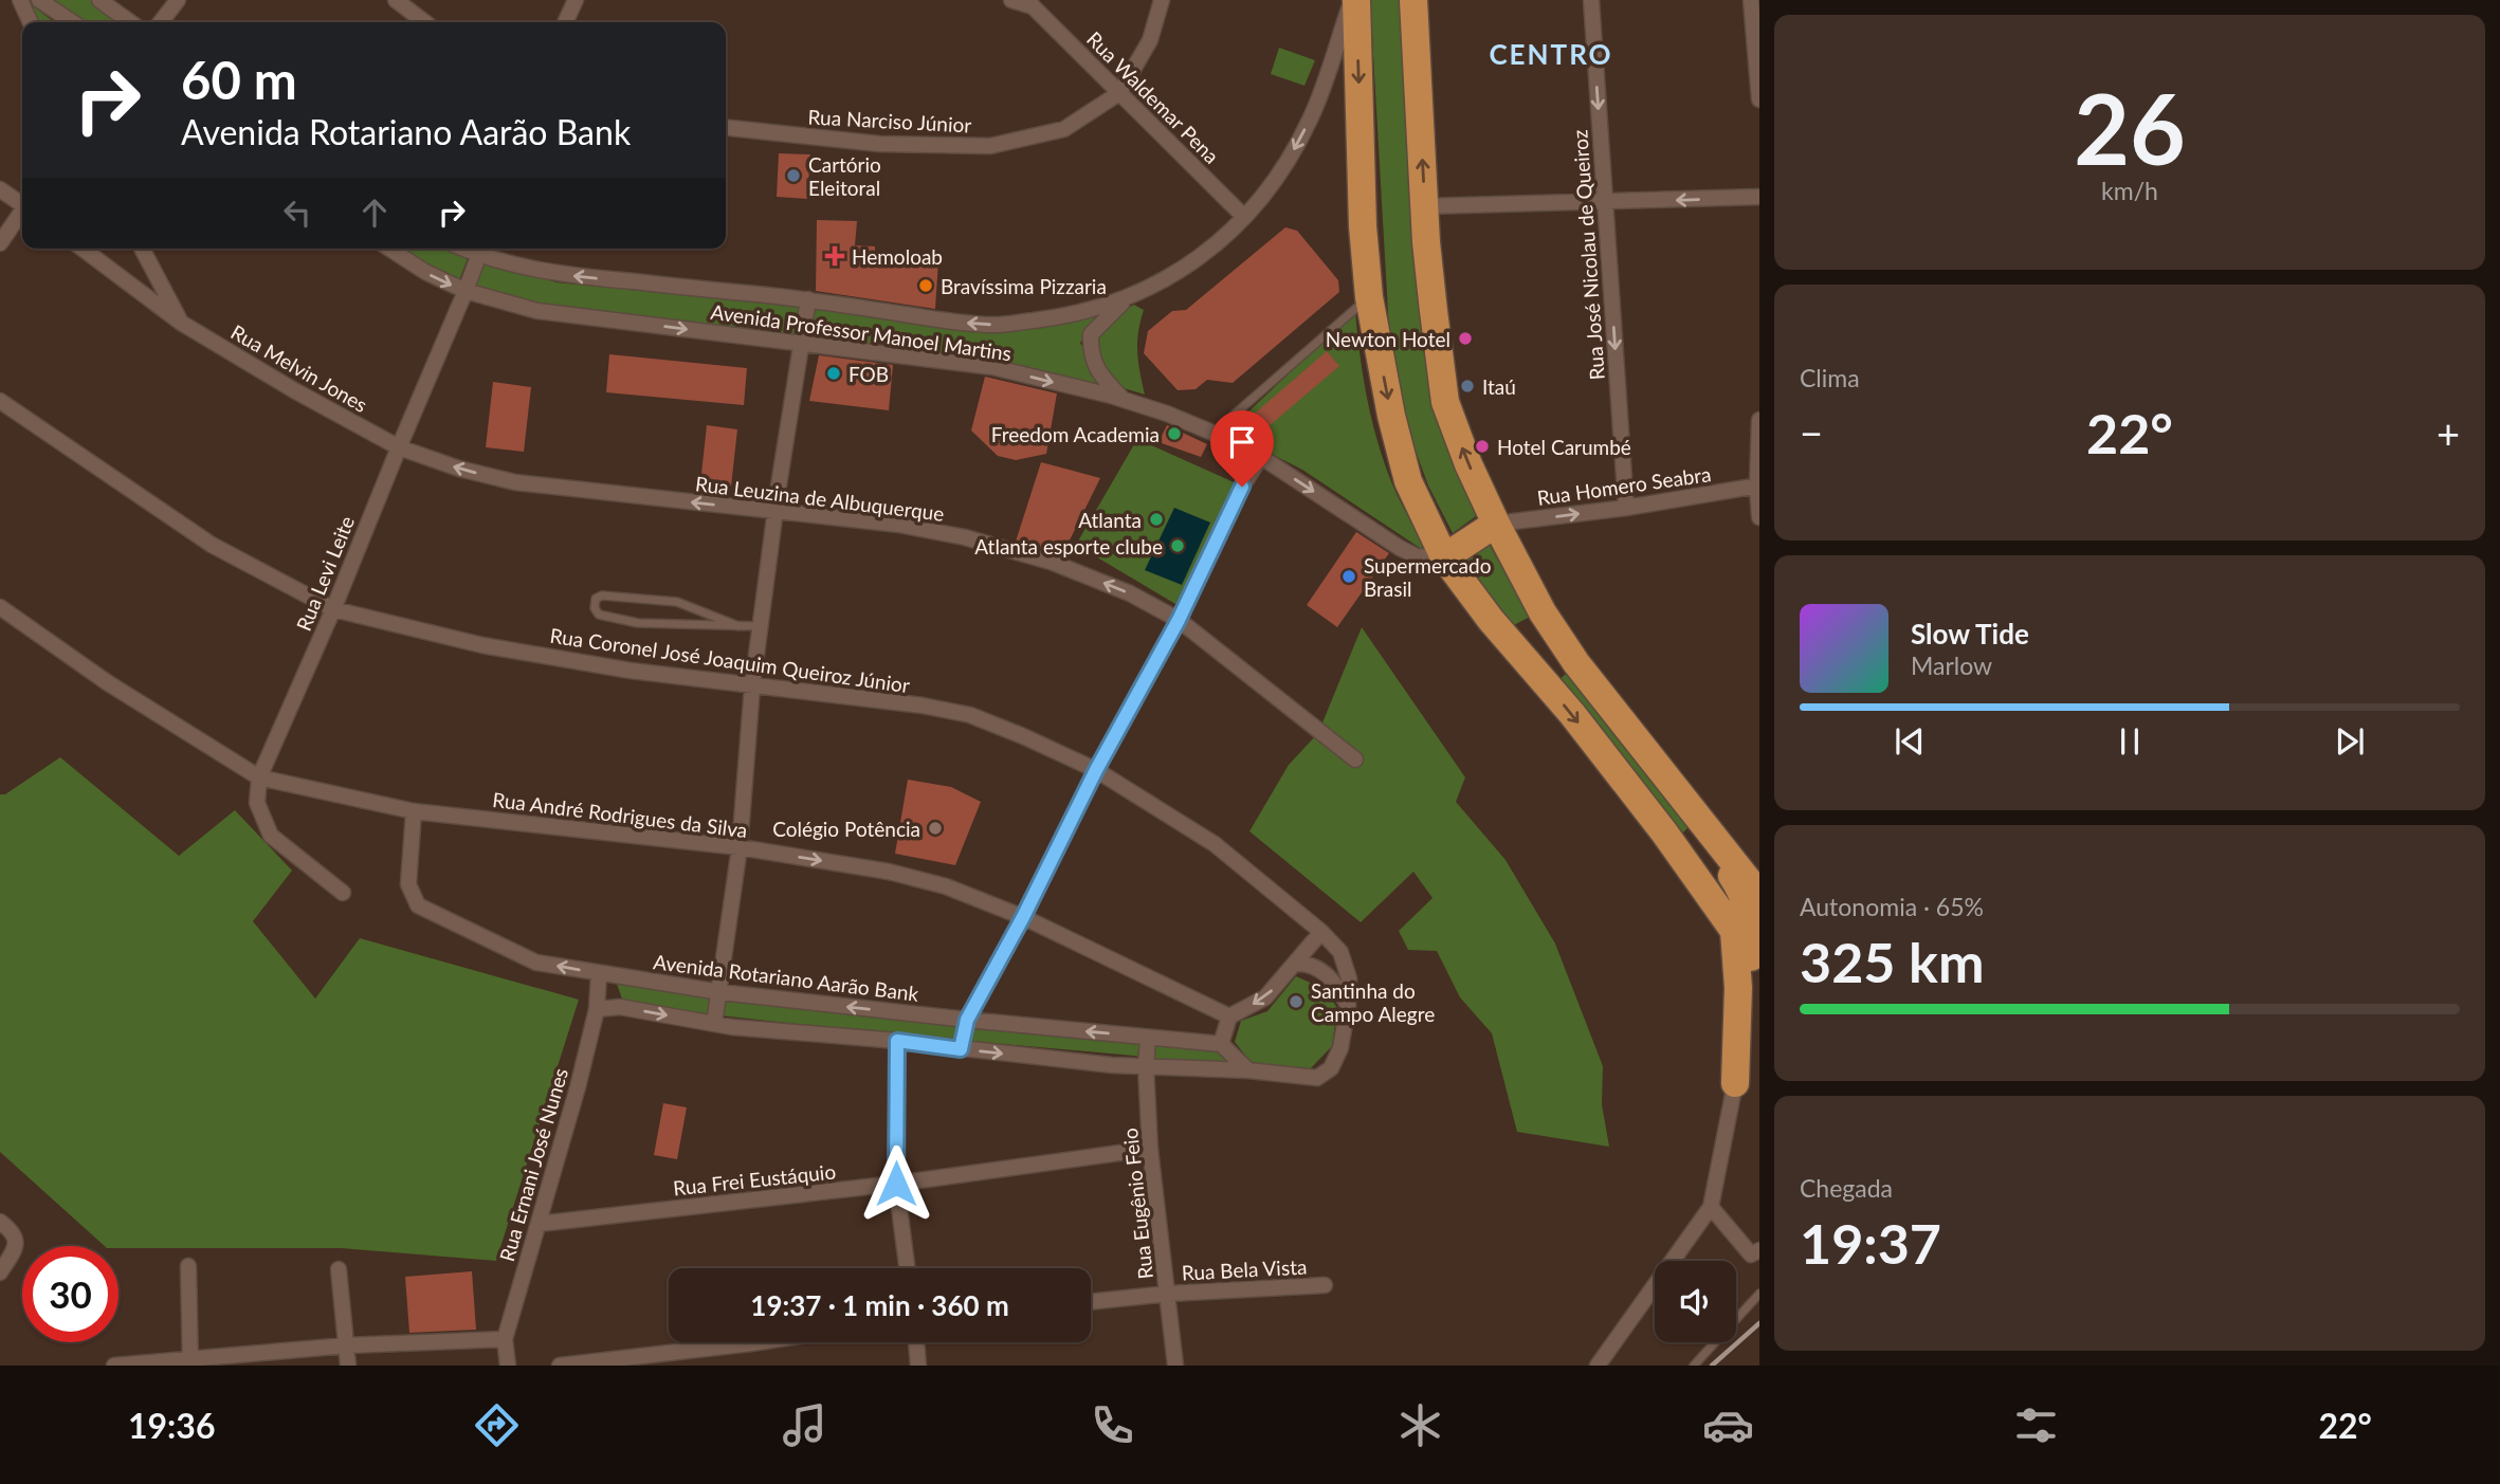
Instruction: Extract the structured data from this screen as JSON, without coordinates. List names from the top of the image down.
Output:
{
  "streets": {
    "street": [
      "Rua Waldemar Pena",
      "Rua Narciso Júnior",
      "Rua José Nicolau de Queiroz",
      "Avenida Professor Manoel Martins",
      "Rua Melvin Jones",
      "Rua Homero Seabra",
      "Rua Leuzina de Albuquerque",
      "Rua Levi Leite",
      "Rua Coronel José Joaquim Queiroz Júnior",
      "Rua André Rodrigues da Silva",
      "Avenida Rotariano Aarão Bank",
      "Rua Ernani José Nunes",
      "Rua Frei Eustáquio",
      "Rua Eugênio Feio",
      "Rua Bela Vista"
    ]
  },
  "crossings": [
    ["Rua Waldemar Pena", "Rua Narciso Júnior"],
    ["Rua Waldemar Pena", "Avenida Professor Manoel Martins"],
    ["Rua José Nicolau de Queiroz", "Rua Homero Seabra"],
    ["Avenida Professor Manoel Martins", "Rua Levi Leite"],
    ["Rua Melvin Jones", "Rua Leuzina de Albuquerque"],
    ["Rua Melvin Jones", "Rua Levi Leite"],
    ["Rua Leuzina de Albuquerque", "Rua Levi Leite"],
    ["Rua Levi Leite", "Rua Coronel José Joaquim Queiroz Júnior"],
    ["Rua Levi Leite", "Rua André Rodrigues da Silva"],
    ["Rua Coronel José Joaquim Queiroz Júnior", "Rua André Rodrigues da Silva"],
    ["Rua Coronel José Joaquim Queiroz Júnior", "Avenida Rotariano Aarão Bank"],
    ["Rua André Rodrigues da Silva", "Avenida Rotariano Aarão Bank"],
    ["Avenida Rotariano Aarão Bank", "Rua Ernani José Nunes"],
    ["Avenida Rotariano Aarão Bank", "Rua Eugênio Feio"],
    ["Rua Ernani José Nunes", "Rua Frei Eustáquio"],
    ["Rua Frei Eustáquio", "Rua Eugênio Feio"],
    ["Rua Eugênio Feio", "Rua Bela Vista"]
  ],
  "one_way": ["Rua José Nicolau de Queiroz", "Rua Homero Seabra", "Rua Leuzina de Albuquerque"],
  "districts": ["CENTRO"],
  "places": {
    "other": [
      "Cartório Eleitoral",
      "Bravíssima Pizzaria",
      "Newton Hotel",
      "FOB",
      "Itaú",
      "Freedom Academia",
      "Hotel Carumbé",
      "Atlanta",
      "Atlanta esporte clube",
      "Supermercado Brasil",
      "Colégio Potência",
      "Santinha do Campo Alegre"
    ],
    "health": ["Hemoloab"]
  },
  "page": {
    "tile": [
      ["26", "km/h"],
      "Clima",
      ["Autonomia · 65%", "325 km"],
      ["Chegada", "19:37"]
    ],
    "turn": ["60 m", "Avenida Rotariano Aarão Bank"],
    "heat": ["−", "22°", "+"],
    "song": ["Slow Tide", "Marlow"],
    "limit": "30",
    "trip": "19:37 · 1 min · 360 m",
    "tabs": ["19:36", "22°"]
  }
}
